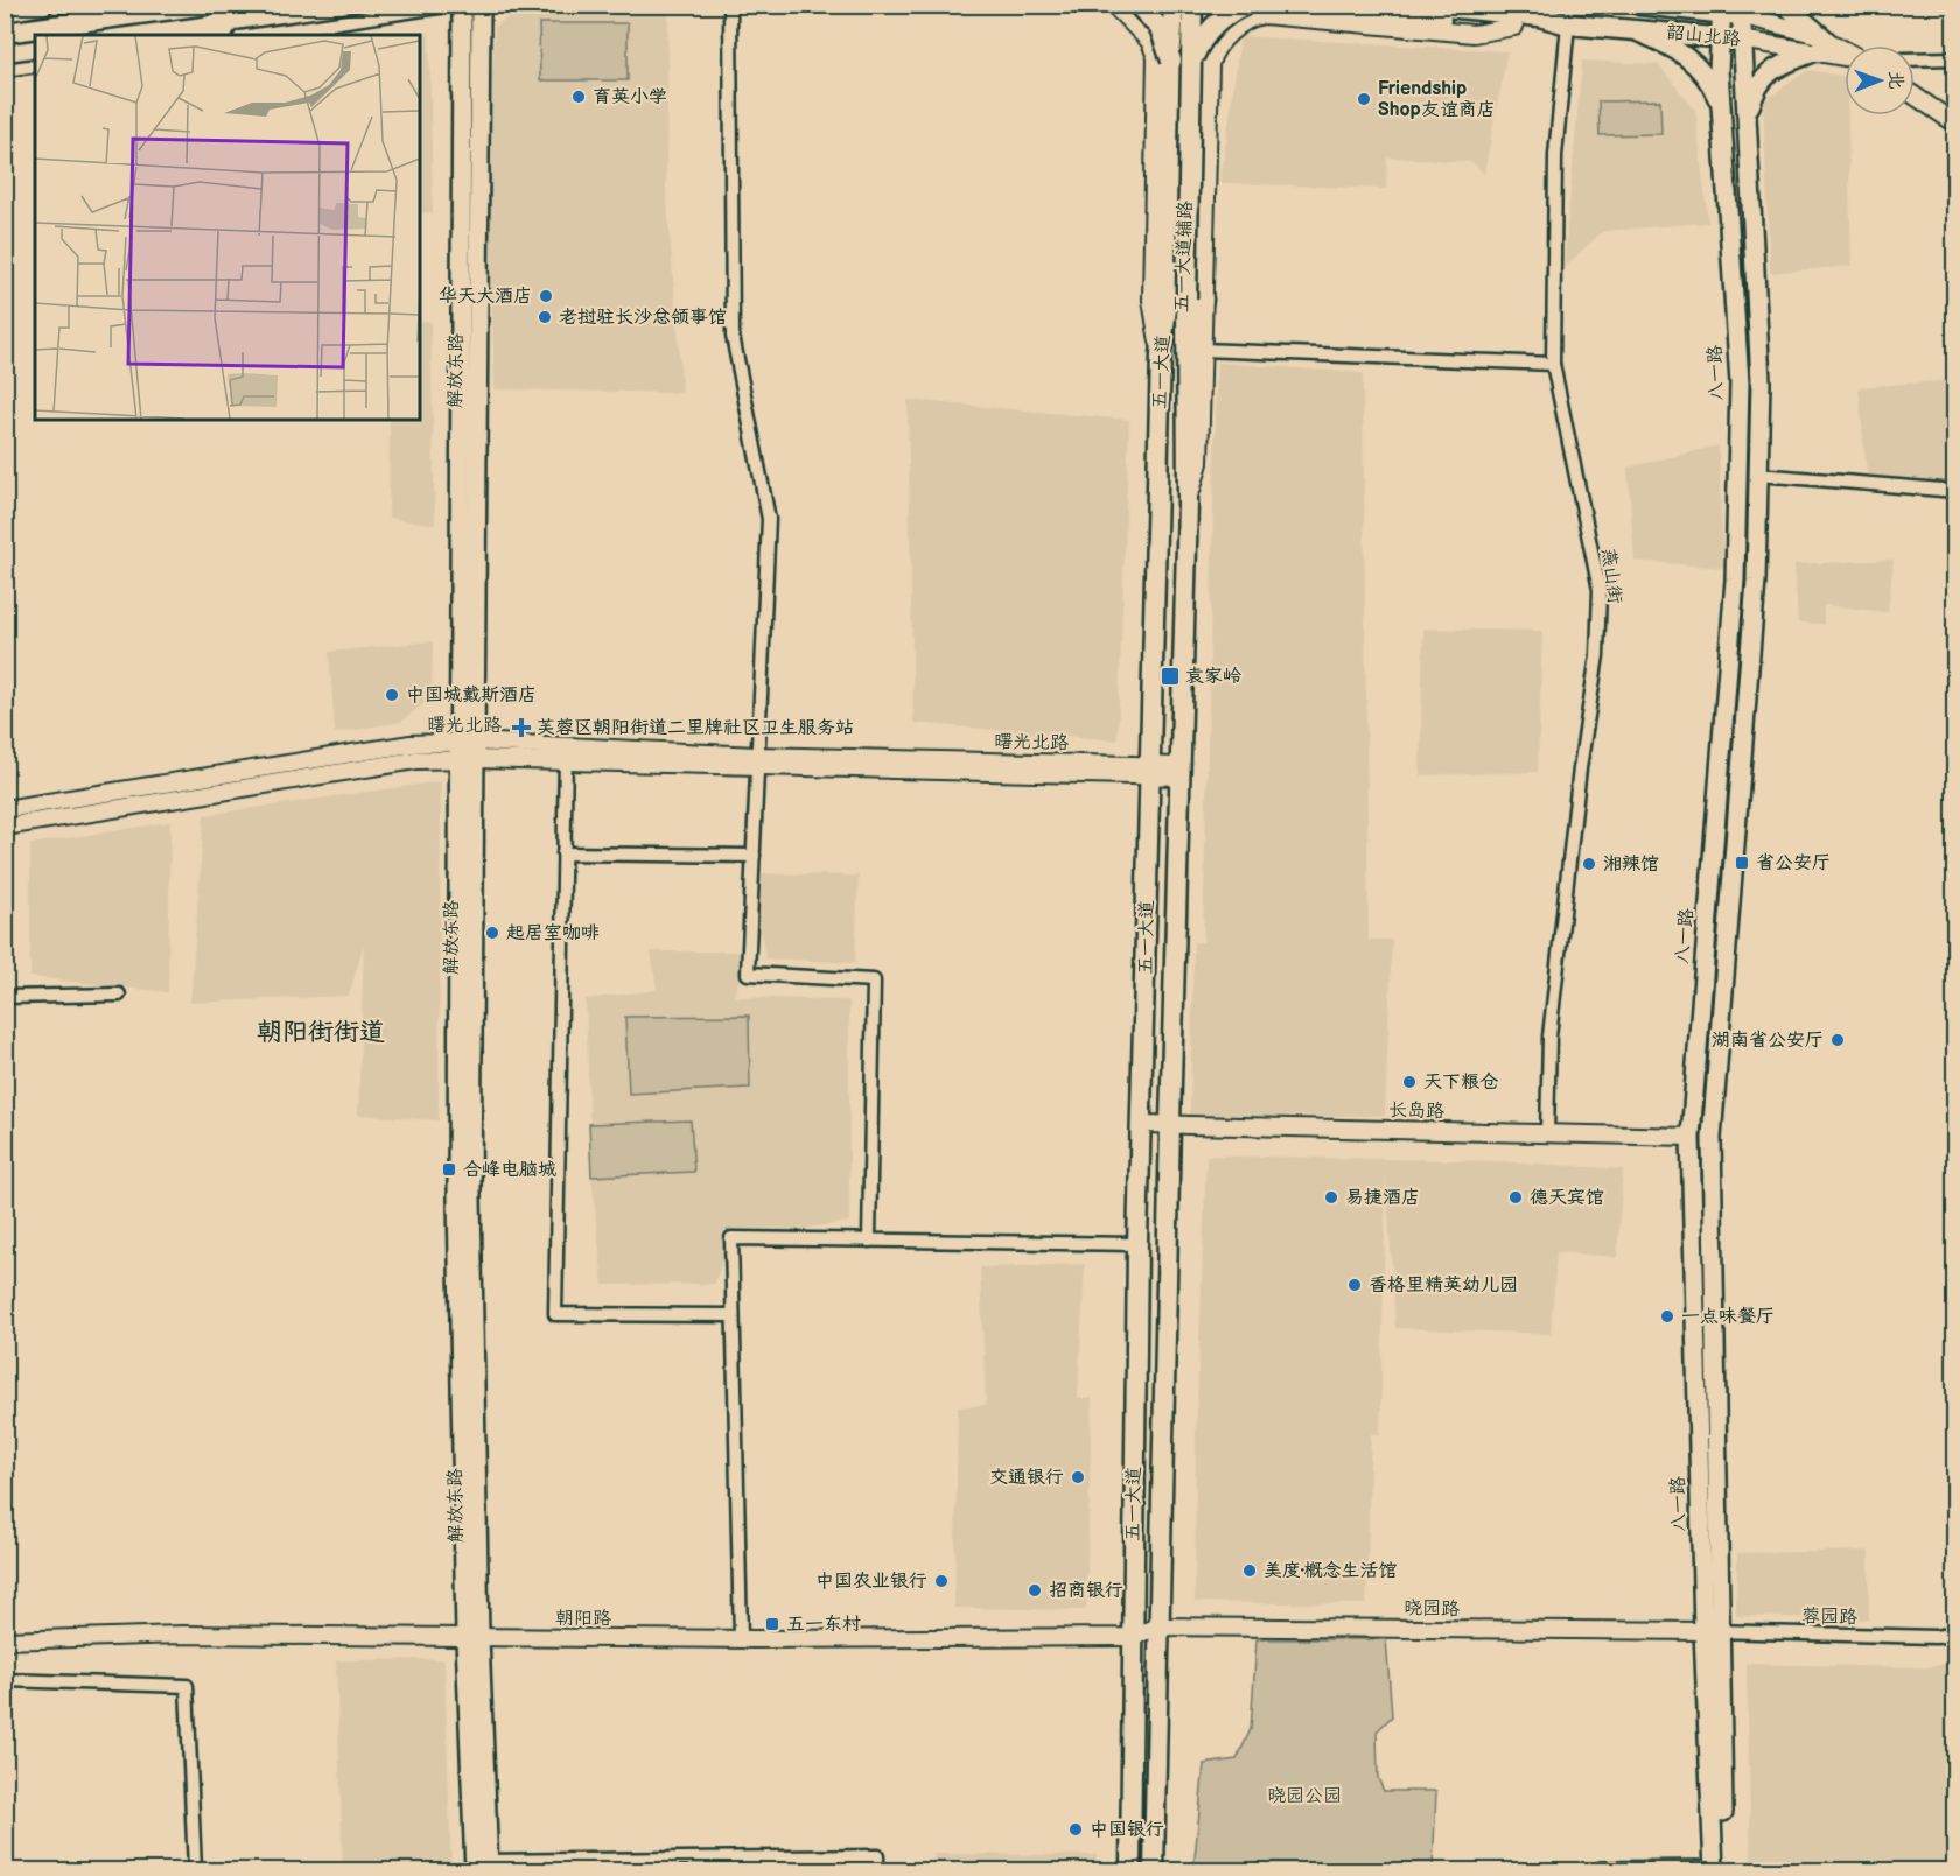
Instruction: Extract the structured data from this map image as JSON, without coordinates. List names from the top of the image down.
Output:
{
  "streets": {
    "main road": [
      "韶山北路",
      "解放东路",
      "五一大道",
      "八一路"
    ],
    "street": [
      "五一大道辅路",
      "燕山街",
      "曙光北路",
      "长岛路",
      "晓园路",
      "蓉园路",
      "朝阳路"
    ]
  },
  "crossings": [
    ["韶山北路", "八一路"],
    ["韶山北路", "燕山街"],
    ["五一大道辅路", "五一大道"],
    ["解放东路", "曙光北路"],
    ["解放东路", "朝阳路"],
    ["五一大道", "曙光北路"],
    ["五一大道", "长岛路"],
    ["五一大道", "晓园路"],
    ["五一大道", "朝阳路"],
    ["八一路", "长岛路"],
    ["八一路", "晓园路"],
    ["八一路", "蓉园路"],
    ["燕山街", "长岛路"],
    ["晓园路", "蓉园路"],
    ["晓园路", "朝阳路"]
  ],
  "districts": ["朝阳街街道"],
  "parks": ["晓园公园"],
  "places": {
    "other": [
      "育英小学",
      "Friendship Shop友谊商店",
      "华天大酒店",
      "老挝驻长沙总领事馆",
      "中国城戴斯酒店",
      "湘辣馆",
      "起居室咖啡",
      "湖南省公安厅",
      "天下粮仓",
      "易捷酒店",
      "德天宾馆",
      "香格里精英幼儿园",
      "一点味餐厅",
      "交通银行",
      "美度·概念生活馆",
      "中国农业银行",
      "招商银行",
      "中国银行"
    ],
    "transit": [
      "袁家岭",
      "省公安厅",
      "合峰电脑城",
      "五一东村"
    ],
    "health": ["芙蓉区朝阳街道二里牌社区卫生服务站"]
  },
  "north": "right"
}
